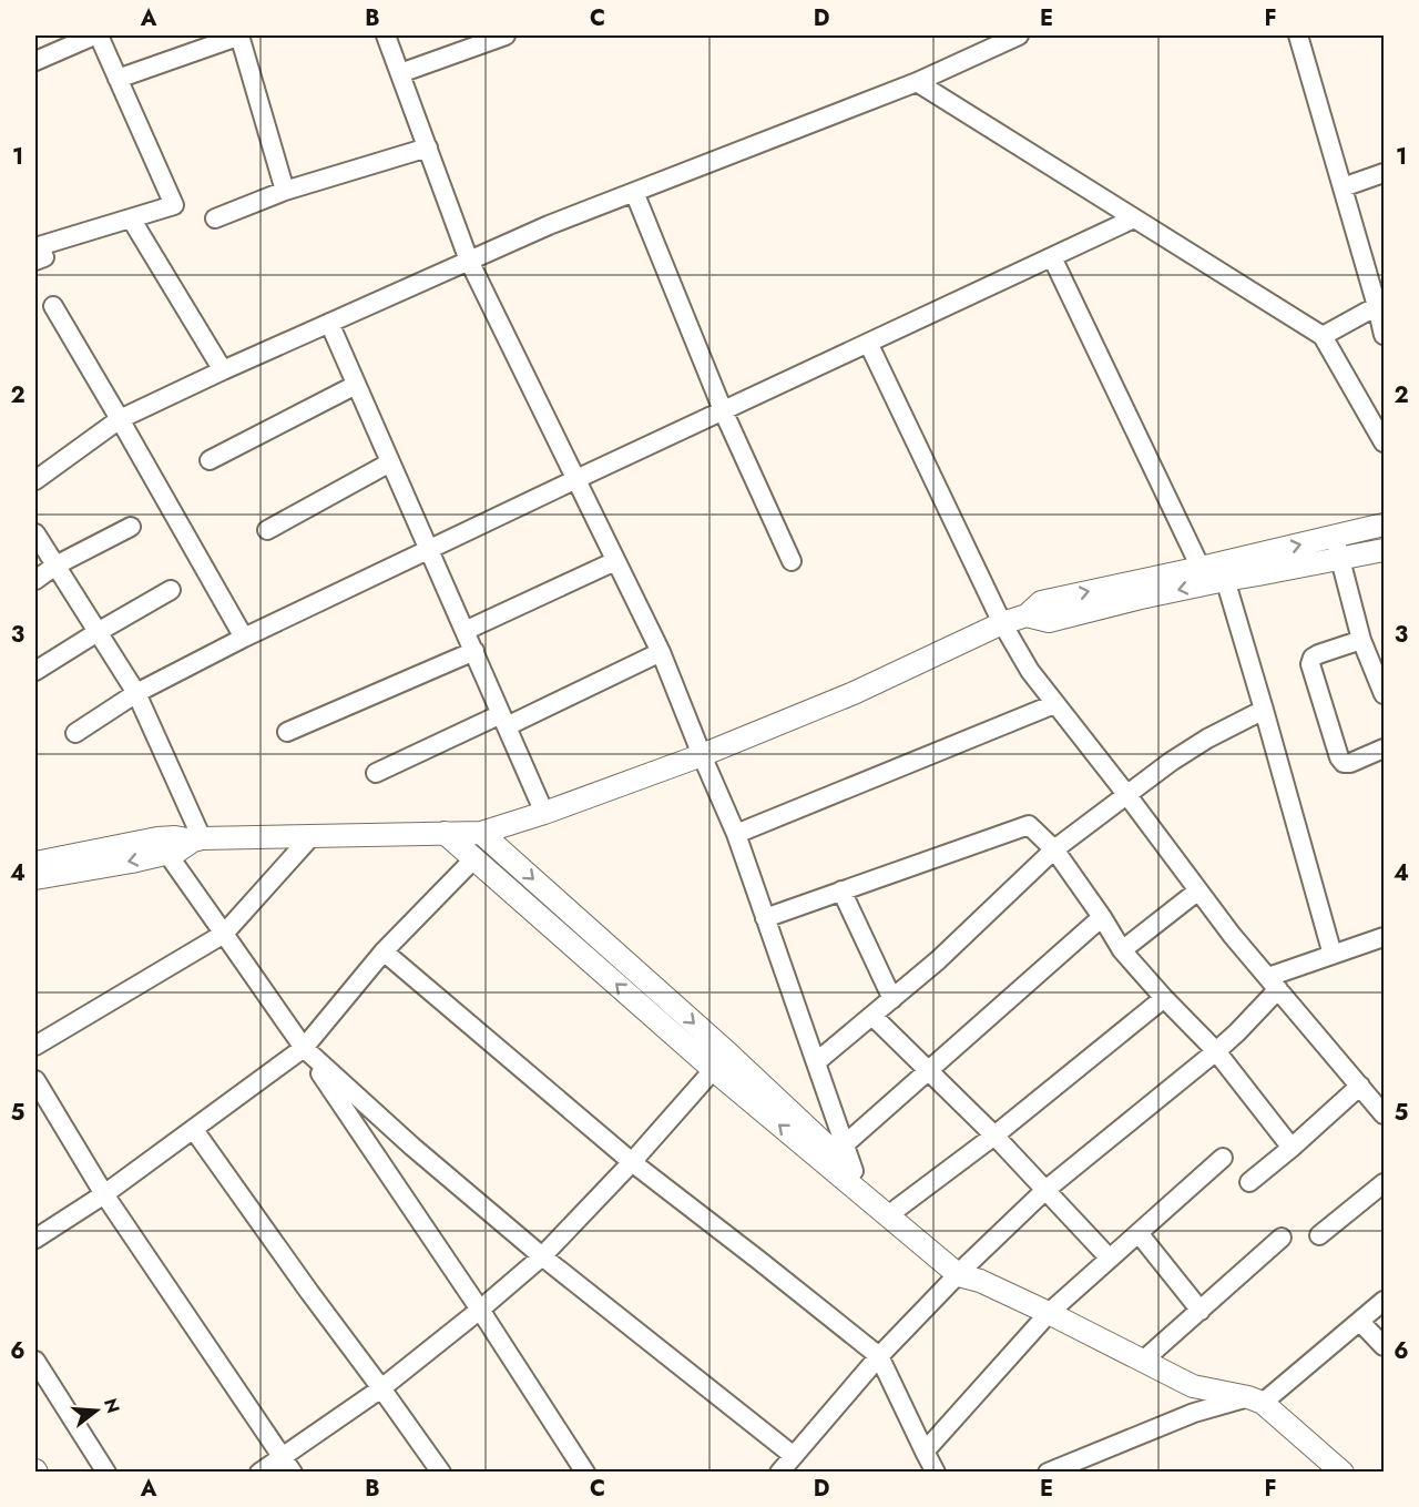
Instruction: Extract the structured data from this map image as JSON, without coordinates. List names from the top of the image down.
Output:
{
  "north": "right",
  "grid": {
    "columns": [
      "A",
      "B",
      "C",
      "D",
      "E",
      "F"
    ],
    "rows": [
      "1",
      "2",
      "3",
      "4",
      "5",
      "6"
    ]
  }
}
